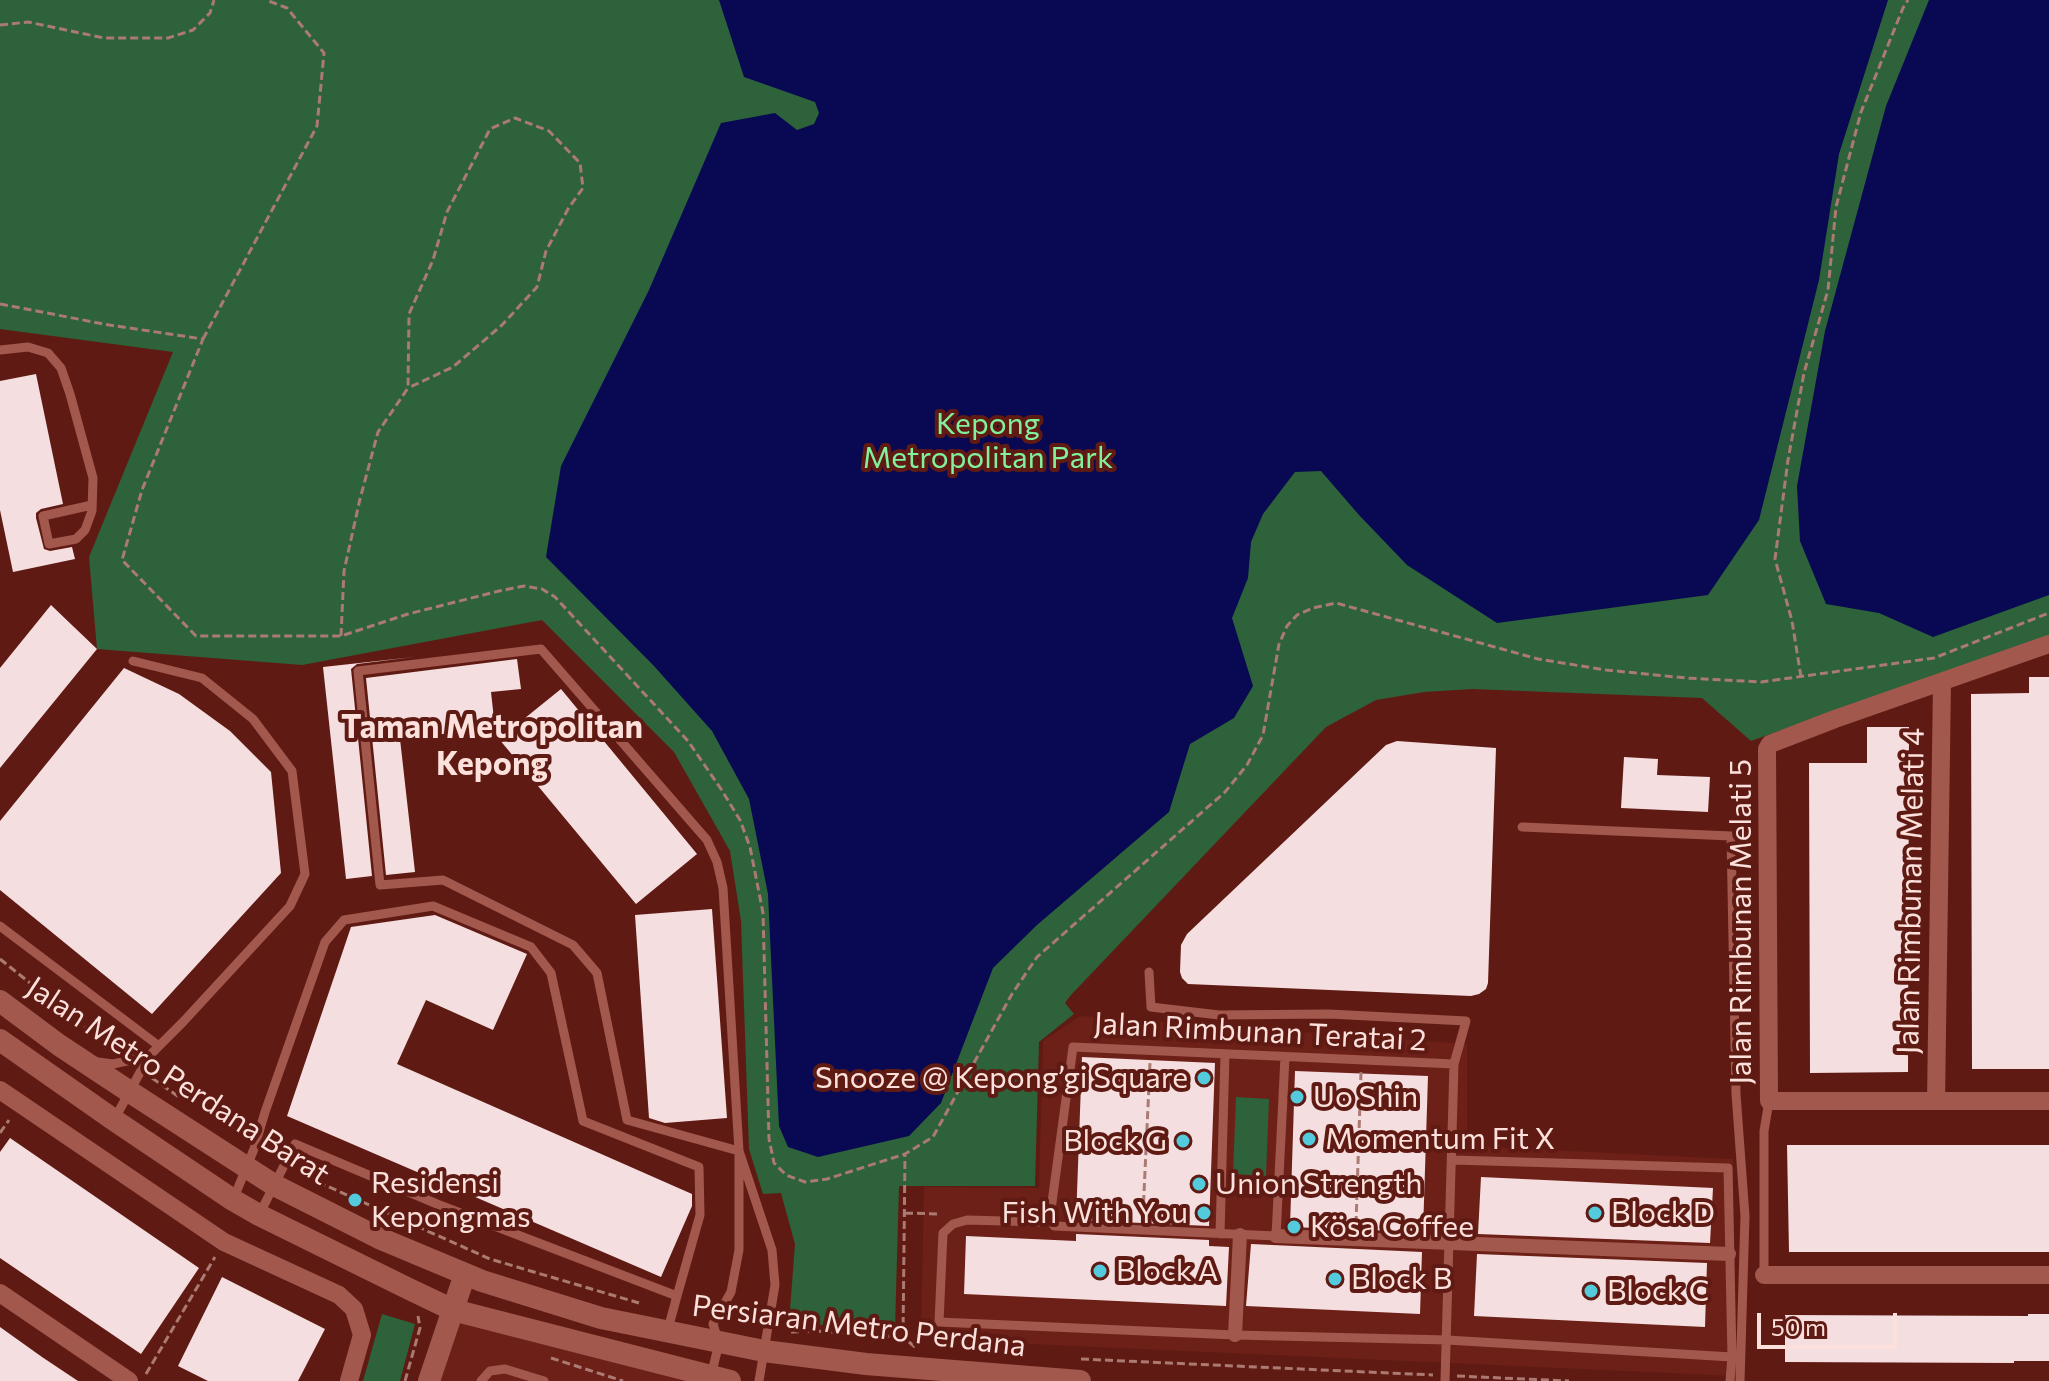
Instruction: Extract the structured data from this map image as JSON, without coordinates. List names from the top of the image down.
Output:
{
  "streets": {
    "street": [
      "Jalan Rimbunan Melati 4",
      "Jalan Rimbunan Melati 5",
      "Jalan Metro Perdana Barat",
      "Persiaran Metro Perdana"
    ],
    "lane": ["Jalan Rimbunan Teratai 2"]
  },
  "crossings": [
    ["Jalan Rimbunan Melati 4", "Jalan Rimbunan Melati 5"],
    ["Jalan Metro Perdana Barat", "Persiaran Metro Perdana"]
  ],
  "districts": ["Taman Metropolitan Kepong"],
  "parks": ["Kepong Metropolitan Park"],
  "places": [
    "Snooze @ Kepong’gi Square",
    "Uo Shin",
    "Momentum Fit X",
    "Block G",
    "Union Strength",
    "Residensi Kepongmas",
    "Fish With You",
    "Block D",
    "Kösa Coffee",
    "Block A",
    "Block B",
    "Block C"
  ],
  "scale_bar": "50 m"
}
